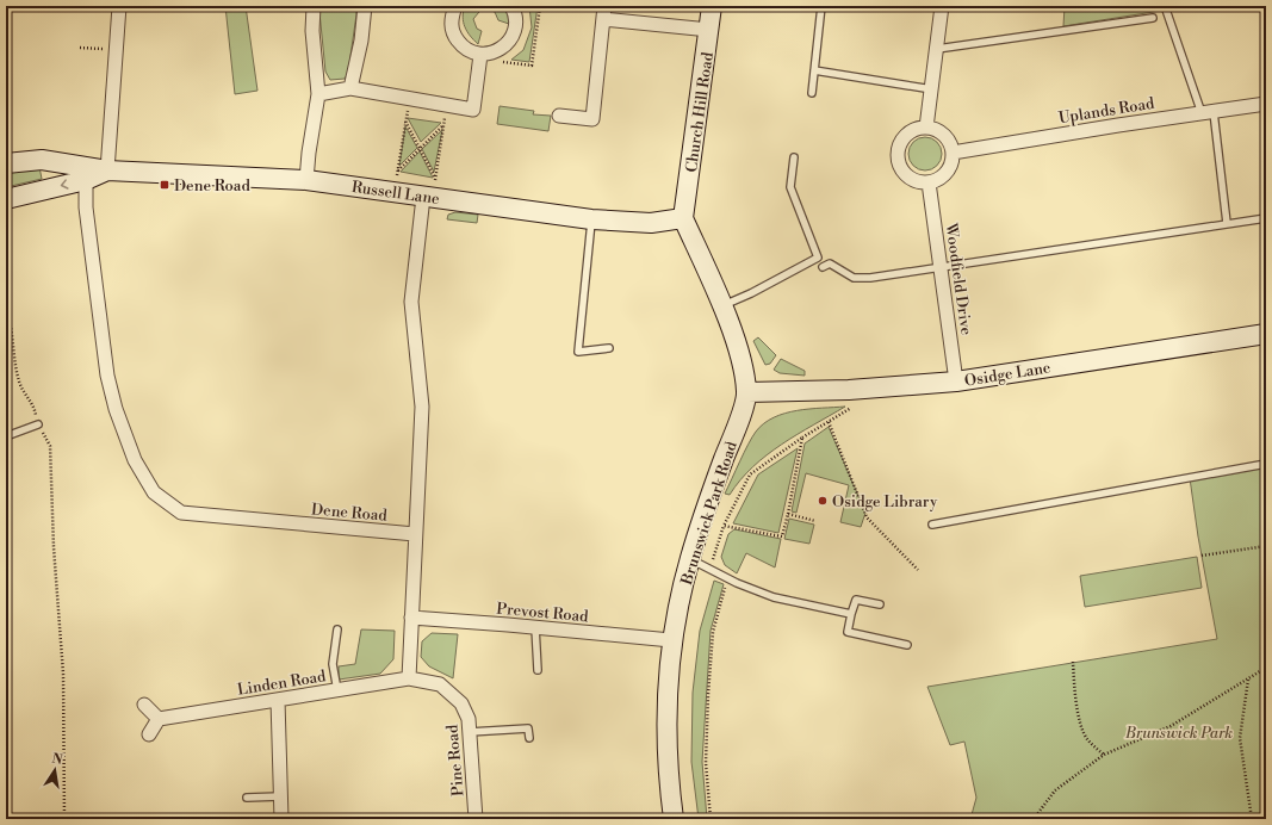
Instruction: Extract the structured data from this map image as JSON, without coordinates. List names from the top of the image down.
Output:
{
  "streets": {
    "main road": [
      "Church Hill Road",
      "Russell Lane",
      "Osidge Lane",
      "Brunswick Park Road"
    ],
    "street": [
      "Uplands Road",
      "Woodfield Drive",
      "Dene Road",
      "Prevost Road",
      "Linden Road",
      "Pine Road"
    ]
  },
  "crossings": [
    ["Uplands Road", "Woodfield Drive"],
    ["Church Hill Road", "Russell Lane"],
    ["Church Hill Road", "Brunswick Park Road"],
    ["Russell Lane", "Dene Road"],
    ["Russell Lane", "Brunswick Park Road"],
    ["Woodfield Drive", "Osidge Lane"],
    ["Osidge Lane", "Brunswick Park Road"],
    ["Brunswick Park Road", "Prevost Road"],
    ["Linden Road", "Pine Road"]
  ],
  "parks": ["Brunswick Park"],
  "places": {
    "transit": ["Dene Road"],
    "other": ["Osidge Library"]
  },
  "north": "top"
}
